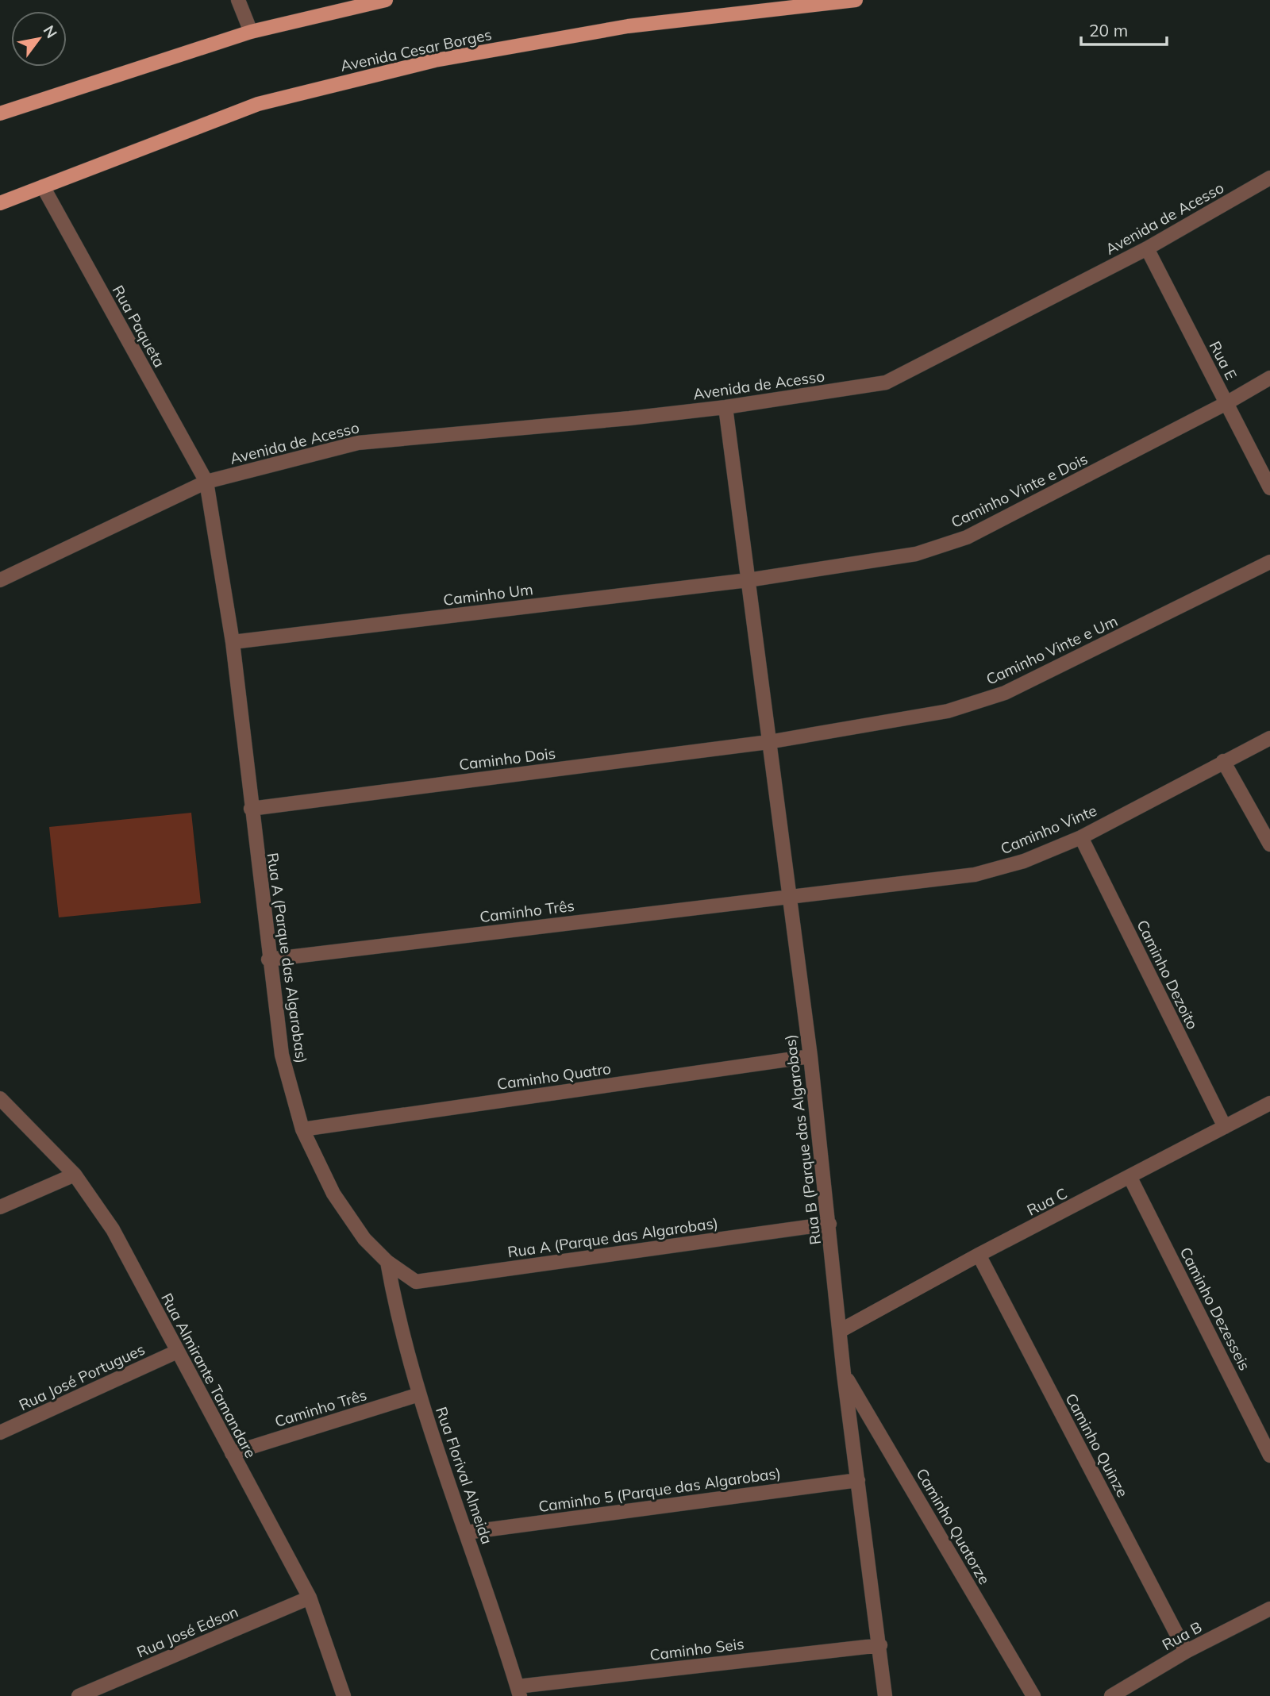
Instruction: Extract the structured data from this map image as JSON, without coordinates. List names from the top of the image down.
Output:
{
  "streets": {
    "main road": ["Avenida Cesar Borges"],
    "street": [
      "Avenida de Acesso",
      "Rua Paqueta",
      "Rua E",
      "Caminho Vinte e Dois",
      "Caminho Um",
      "Caminho Vinte e Um",
      "Caminho Dois",
      "Caminho Vinte",
      "Caminho Três",
      "Rua A (Parque das Algarobas)",
      "Caminho Dezoito",
      "Caminho Quatro",
      "Rua B (Parque das Algarobas)",
      "Rua C",
      "Caminho Dezesseis",
      "Rua Almirante Tamandare",
      "Rua José Portugues",
      "Caminho Quinze",
      "Rua Florival Almeida",
      "Caminho 5 (Parque das Algarobas)",
      "Caminho Quatorze",
      "Rua José Edson",
      "Rua B",
      "Caminho Seis"
    ]
  },
  "crossings": [
    ["Avenida Cesar Borges", "Rua Paqueta"],
    ["Avenida de Acesso", "Rua Paqueta"],
    ["Avenida de Acesso", "Rua E"],
    ["Avenida de Acesso", "Rua A (Parque das Algarobas)"],
    ["Avenida de Acesso", "Rua B (Parque das Algarobas)"],
    ["Rua Paqueta", "Rua A (Parque das Algarobas)"],
    ["Rua E", "Caminho Vinte e Dois"],
    ["Caminho Vinte e Dois", "Caminho Um"],
    ["Caminho Vinte e Dois", "Rua B (Parque das Algarobas)"],
    ["Caminho Um", "Rua A (Parque das Algarobas)"],
    ["Caminho Um", "Rua B (Parque das Algarobas)"],
    ["Caminho Vinte e Um", "Caminho Dois"],
    ["Caminho Vinte e Um", "Rua B (Parque das Algarobas)"],
    ["Caminho Dois", "Rua A (Parque das Algarobas)"],
    ["Caminho Dois", "Rua B (Parque das Algarobas)"],
    ["Caminho Vinte", "Caminho Três"],
    ["Caminho Vinte", "Caminho Dezoito"],
    ["Caminho Vinte", "Rua B (Parque das Algarobas)"],
    ["Caminho Três", "Rua A (Parque das Algarobas)"],
    ["Caminho Três", "Rua B (Parque das Algarobas)"],
    ["Caminho Três", "Rua Almirante Tamandare"],
    ["Caminho Três", "Rua Florival Almeida"],
    ["Rua A (Parque das Algarobas)", "Caminho Quatro"],
    ["Rua A (Parque das Algarobas)", "Rua B (Parque das Algarobas)"],
    ["Rua A (Parque das Algarobas)", "Rua Florival Almeida"],
    ["Caminho Dezoito", "Rua C"],
    ["Caminho Quatro", "Rua B (Parque das Algarobas)"],
    ["Rua B (Parque das Algarobas)", "Rua C"],
    ["Rua B (Parque das Algarobas)", "Caminho 5 (Parque das Algarobas)"],
    ["Rua B (Parque das Algarobas)", "Caminho Quatorze"],
    ["Rua B (Parque das Algarobas)", "Caminho Seis"],
    ["Rua C", "Caminho Dezesseis"],
    ["Rua C", "Caminho Quinze"],
    ["Rua Almirante Tamandare", "Rua José Portugues"],
    ["Rua Almirante Tamandare", "Rua José Edson"],
    ["Caminho Quinze", "Rua B"],
    ["Rua Florival Almeida", "Caminho 5 (Parque das Algarobas)"],
    ["Rua Florival Almeida", "Caminho Seis"]
  ],
  "scale_bar": "20 m",
  "north": "top right"
}
